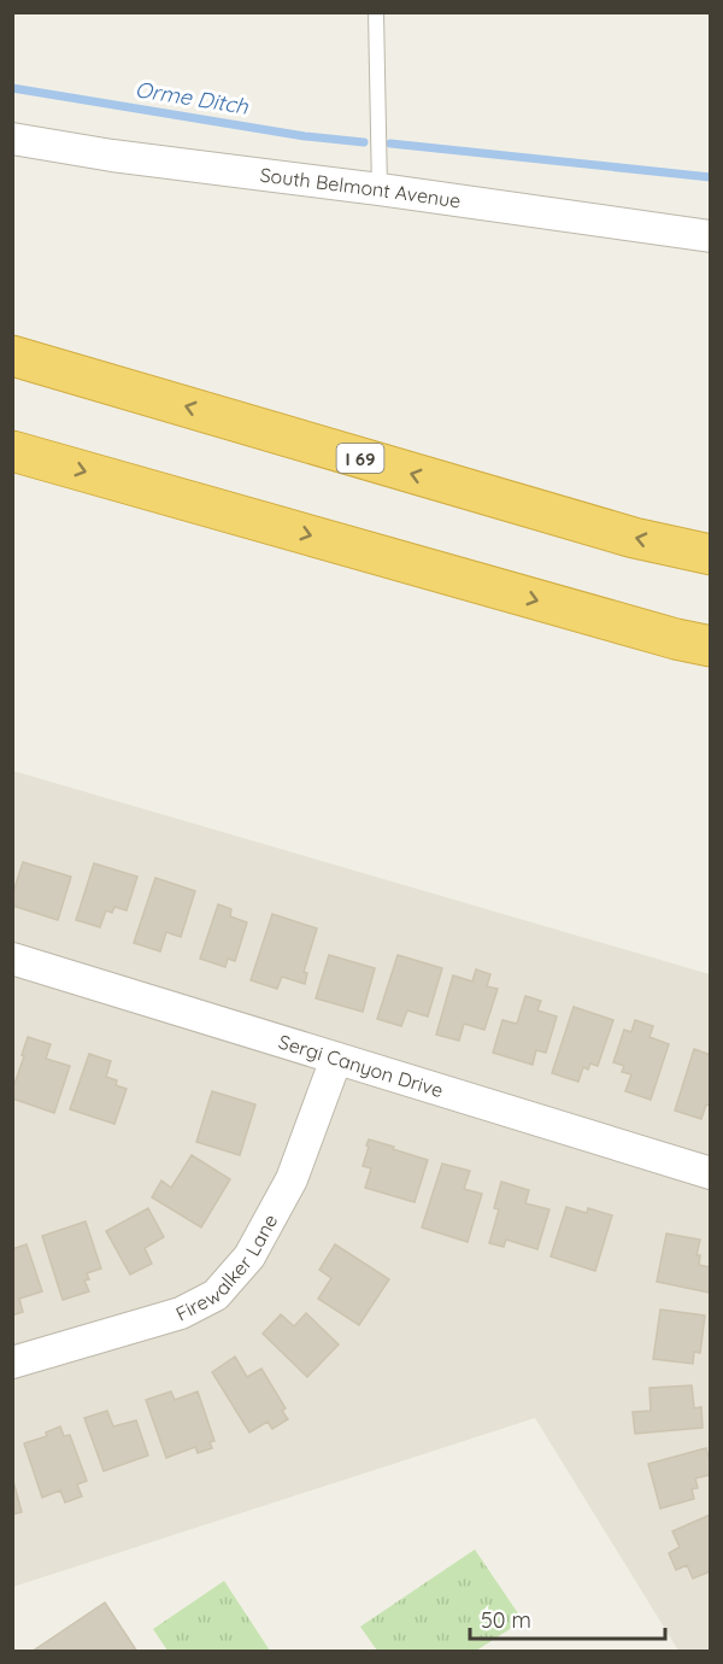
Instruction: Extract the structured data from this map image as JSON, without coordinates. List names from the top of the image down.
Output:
{
  "streets": {
    "highway": ["I 69"],
    "street": ["South Belmont Avenue", "Sergi Canyon Drive", "Firewalker Lane"]
  },
  "crossings": [
    ["Sergi Canyon Drive", "Firewalker Lane"]
  ],
  "water": ["Orme Ditch"],
  "scale_bar": "50 m"
}
